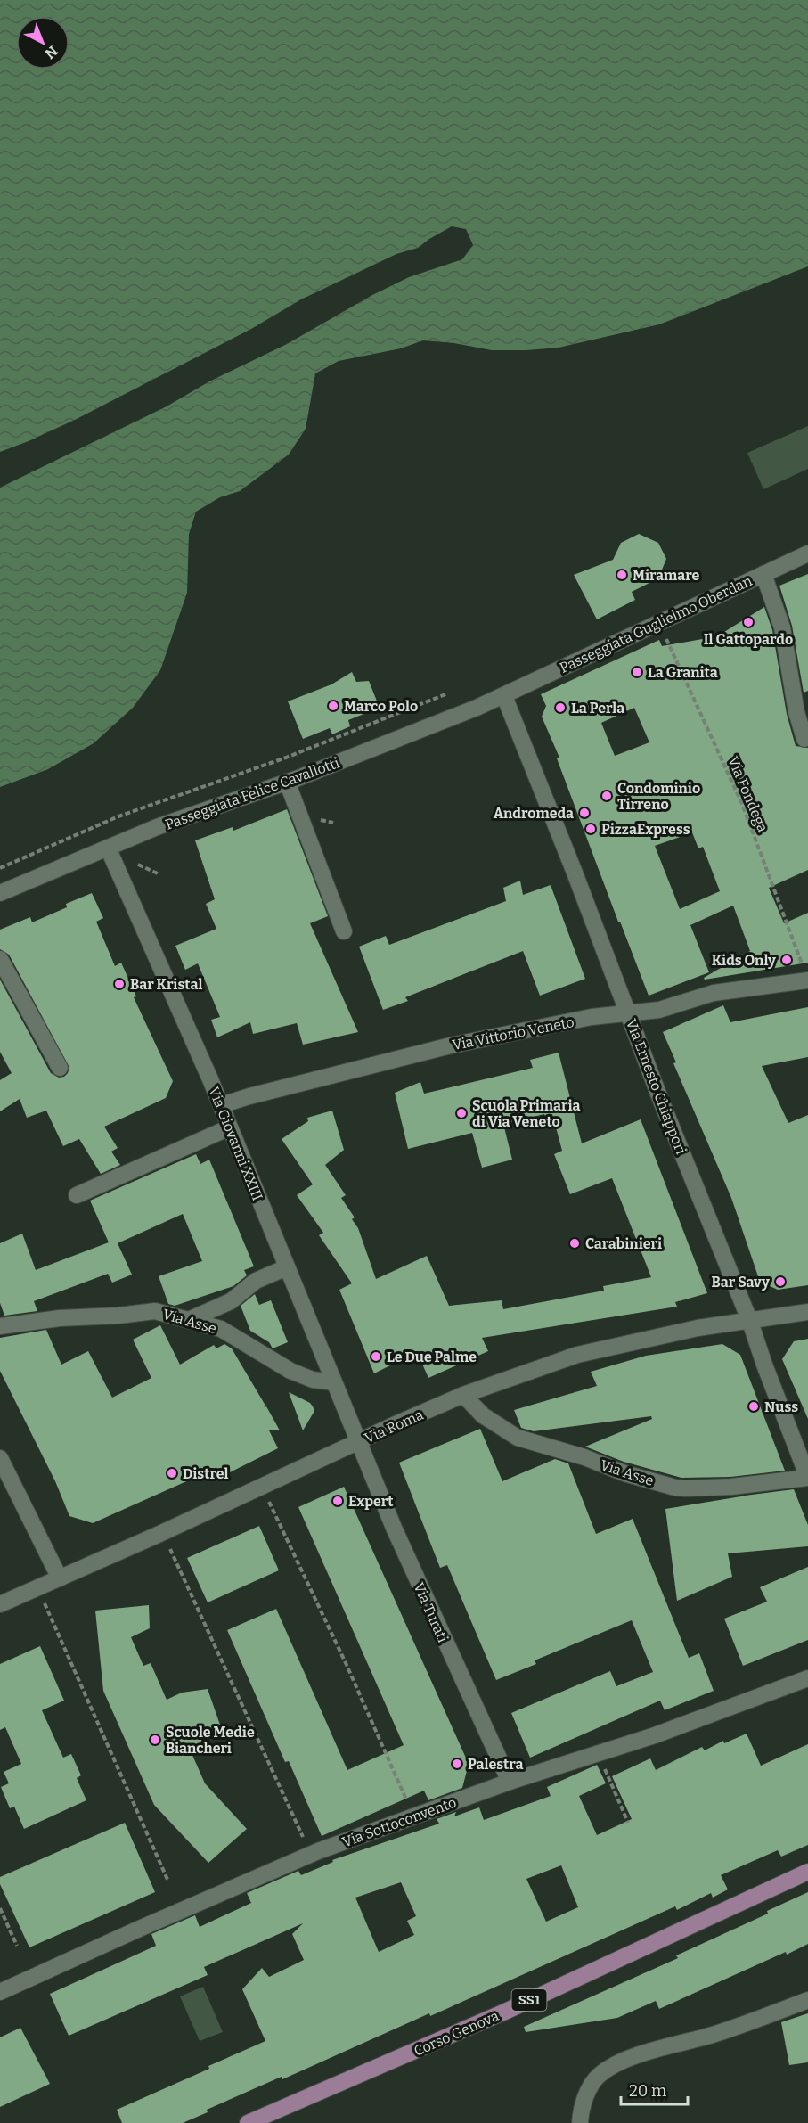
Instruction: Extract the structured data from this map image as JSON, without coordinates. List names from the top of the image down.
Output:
{
  "streets": {
    "main road": ["SS1", "Corso Genova"],
    "street": [
      "Passeggiata Guglielmo Oberdan",
      "Passeggiata Felice Cavallotti",
      "Via Vittorio Veneto",
      "Via Ernesto Chiappori",
      "Via Giovanni XXIII",
      "Via Asse",
      "Via Roma",
      "Via Turati",
      "Via Sottoconvento"
    ],
    "path": ["Via Fondega"]
  },
  "crossings": [
    ["Passeggiata Guglielmo Oberdan", "Passeggiata Felice Cavallotti"],
    ["Passeggiata Guglielmo Oberdan", "Via Fondega"],
    ["Passeggiata Guglielmo Oberdan", "Via Ernesto Chiappori"],
    ["Passeggiata Felice Cavallotti", "Via Ernesto Chiappori"],
    ["Passeggiata Felice Cavallotti", "Via Giovanni XXIII"],
    ["Via Fondega", "Via Vittorio Veneto"],
    ["Via Vittorio Veneto", "Via Ernesto Chiappori"],
    ["Via Vittorio Veneto", "Via Giovanni XXIII"],
    ["Via Ernesto Chiappori", "Via Asse"],
    ["Via Ernesto Chiappori", "Via Roma"],
    ["Via Giovanni XXIII", "Via Asse"],
    ["Via Giovanni XXIII", "Via Roma"],
    ["Via Giovanni XXIII", "Via Turati"],
    ["Via Asse", "Via Roma"],
    ["Via Roma", "Via Turati"],
    ["Via Turati", "Via Sottoconvento"]
  ],
  "places": [
    "Miramare",
    "Il Gattopardo",
    "La Granita",
    "Marco Polo",
    "La Perla",
    "Condominio Tirreno",
    "Andromeda",
    "PizzaExpress",
    "Kids Only",
    "Bar Kristal",
    "Scuola Primaria di Via Veneto",
    "Carabinieri",
    "Bar Savy",
    "Le Due Palme",
    "Nuss",
    "Distrel",
    "Expert",
    "Scuole Medie Biancheri",
    "Palestra"
  ],
  "scale_bar": "20 m",
  "north": "bottom right"
}
